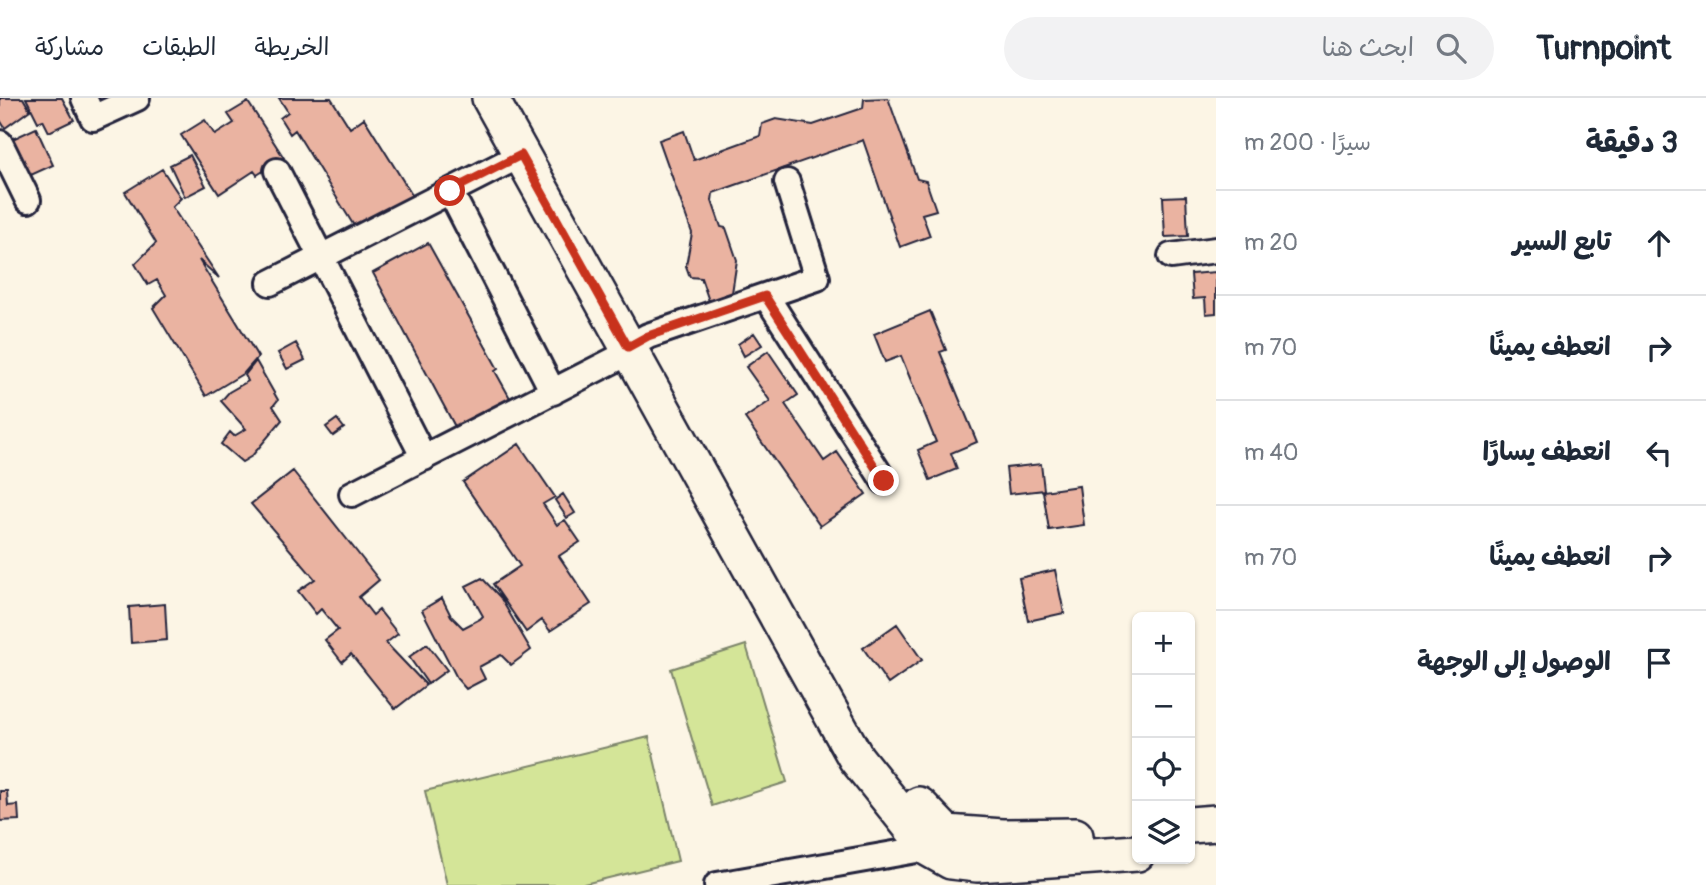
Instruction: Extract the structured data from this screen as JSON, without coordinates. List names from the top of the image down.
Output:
{
  "page": {
    "header": "Turnpoint",
    "search": "ابحث هنا",
    "nav": ["الخريطة", "الطبقات", "مشاركة"],
    "heading": ["3 دقيقة", "سيرًا · 200 m"],
    "list": [
      ["تابع السير", "20 m"],
      ["انعطف يمينًا", "70 m"],
      ["انعطف يسارًا", "40 m"],
      ["انعطف يمينًا", "70 m"],
      "الوصول إلى الوجهة"
    ],
    "map_buttons": ["+", "−"]
  }
}
